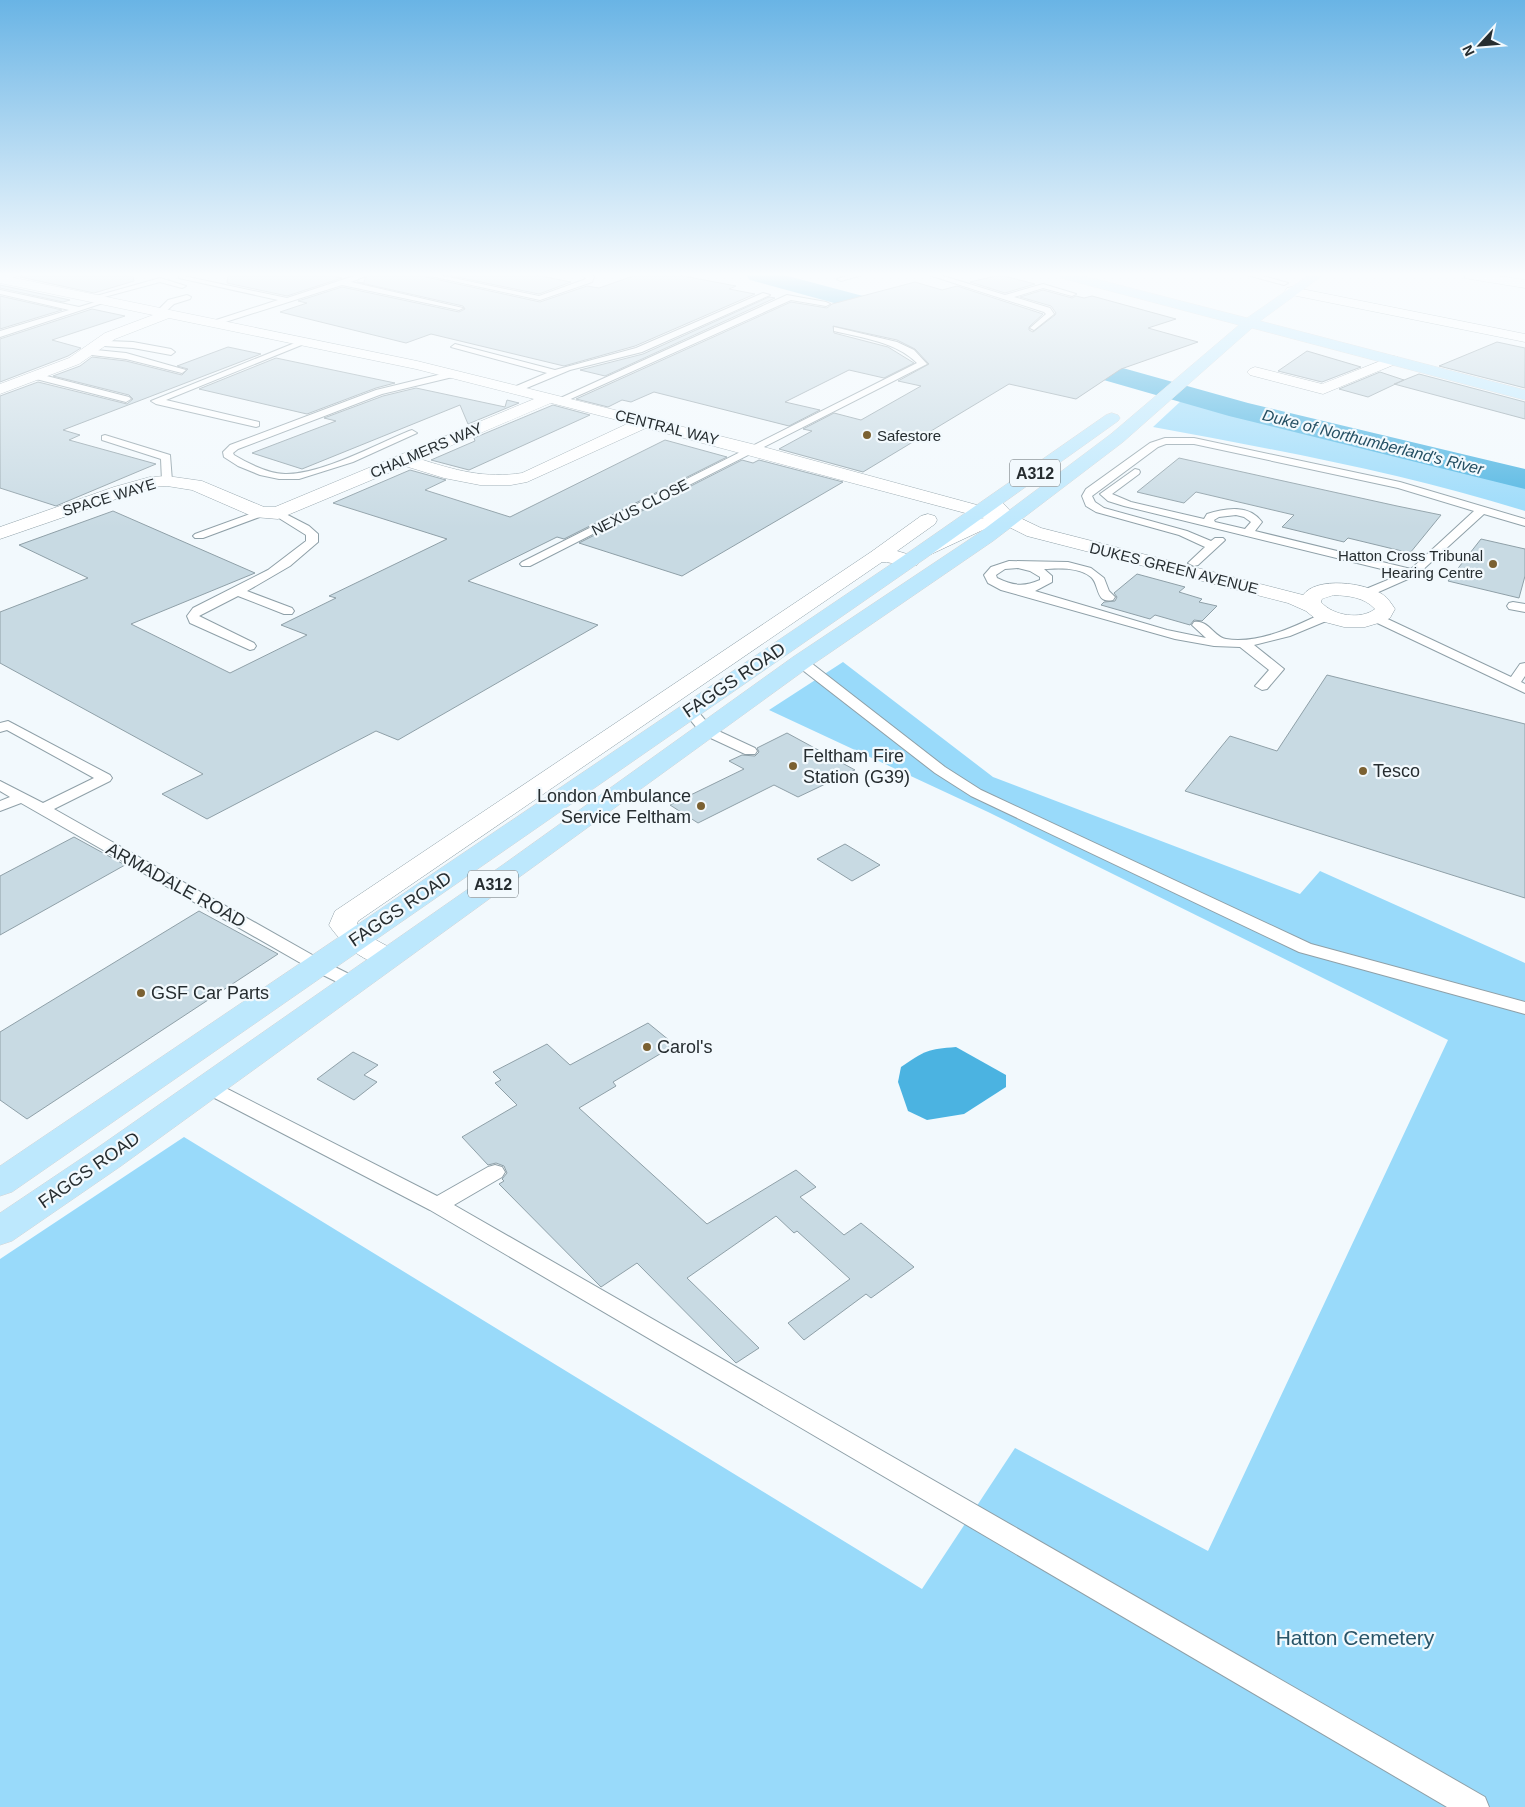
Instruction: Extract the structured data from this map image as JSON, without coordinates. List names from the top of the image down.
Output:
{
  "streets": {
    "main road": ["A312", "FAGGS ROAD"],
    "street": [
      "CENTRAL WAY",
      "CHALMERS WAY",
      "SPACE WAYE",
      "DUKES GREEN AVENUE"
    ],
    "lane": ["NEXUS CLOSE", "ARMADALE ROAD"]
  },
  "crossings": [
    ["CENTRAL WAY", "CHALMERS WAY"],
    ["CENTRAL WAY", "NEXUS CLOSE"],
    ["CENTRAL WAY", "DUKES GREEN AVENUE"],
    ["CENTRAL WAY", "FAGGS ROAD"],
    ["CHALMERS WAY", "SPACE WAYE"],
    ["DUKES GREEN AVENUE", "FAGGS ROAD"],
    ["FAGGS ROAD", "ARMADALE ROAD"]
  ],
  "water": ["Duke of Northumberland's River"],
  "parks": ["Hatton Cemetery"],
  "places": [
    "Safestore",
    "Hatton Cross Tribunal Hearing Centre",
    "Feltham Fire Station (G39)",
    "Tesco",
    "London Ambulance Service Feltham",
    "GSF Car Parts",
    "Carol's"
  ],
  "north": "bottom left"
}
